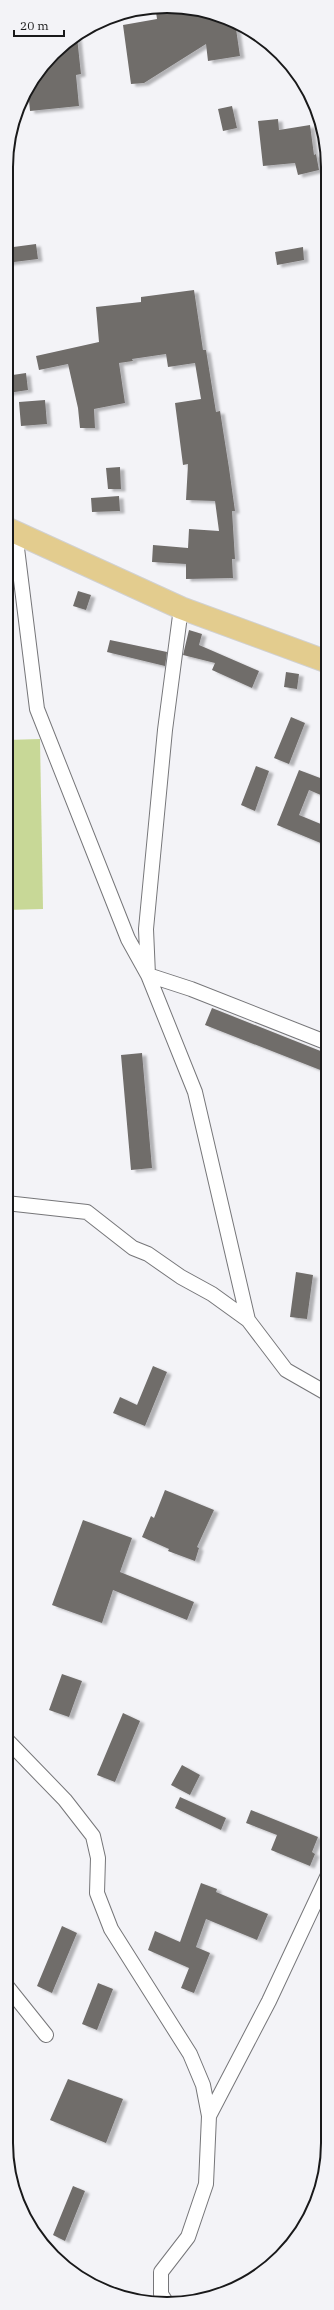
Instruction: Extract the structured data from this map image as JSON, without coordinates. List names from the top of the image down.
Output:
{
  "scale_bar": "20 m"
}
